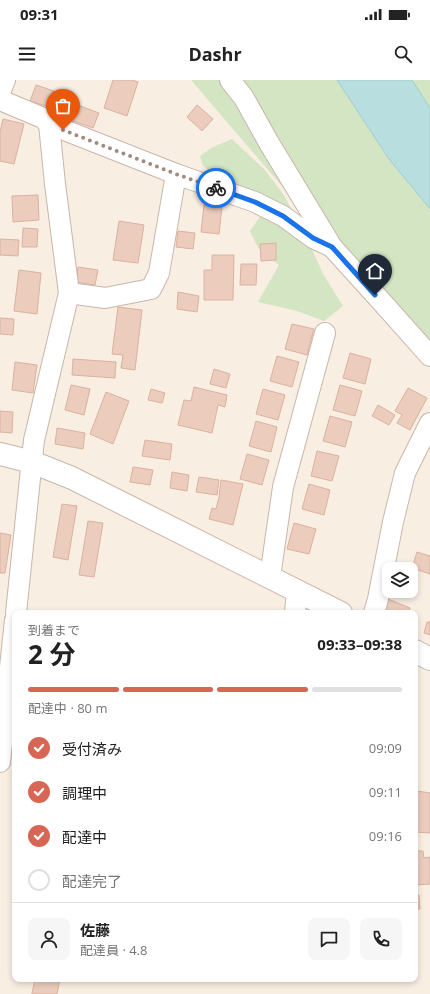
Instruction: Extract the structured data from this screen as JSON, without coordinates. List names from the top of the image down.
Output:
{
  "page": {
    "status": "09:31",
    "header": "Dashr",
    "heading": ["2 分", "到着まで", "09:33–09:38"],
    "panel": ["佐藤", "配達員 · 4.8"],
    "bar": "配達中 · 80 m",
    "list": [
      ["受付済み", "09:09"],
      ["調理中", "09:11"],
      ["配達中", "09:16"],
      "配達完了"
    ]
  }
}
